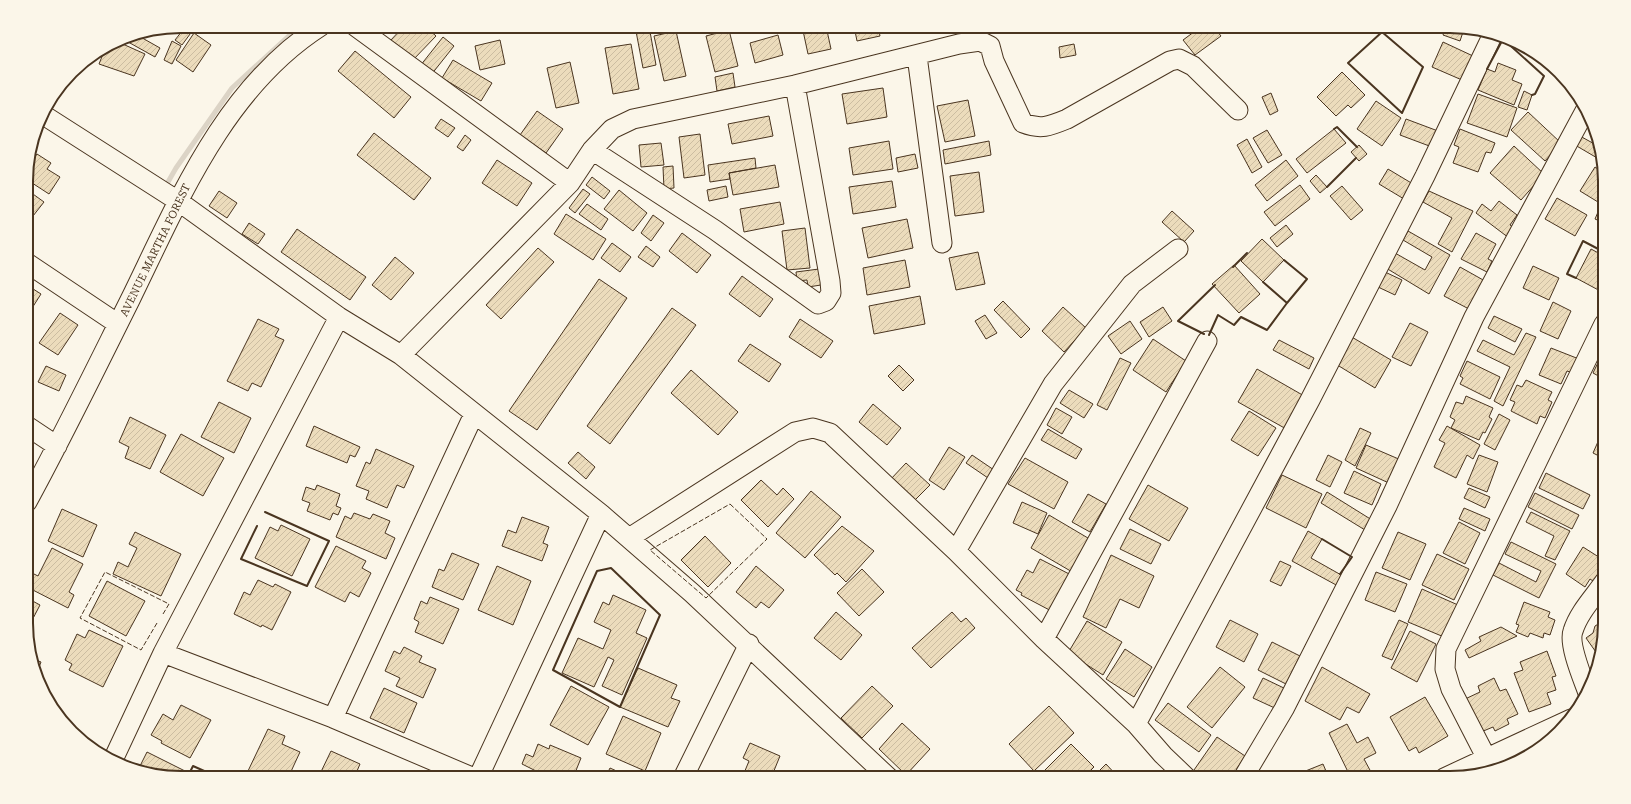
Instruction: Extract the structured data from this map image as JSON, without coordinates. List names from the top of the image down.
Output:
{
  "streets": {
    "street": ["AVENUE MARTHA FOREST"]
  }
}
